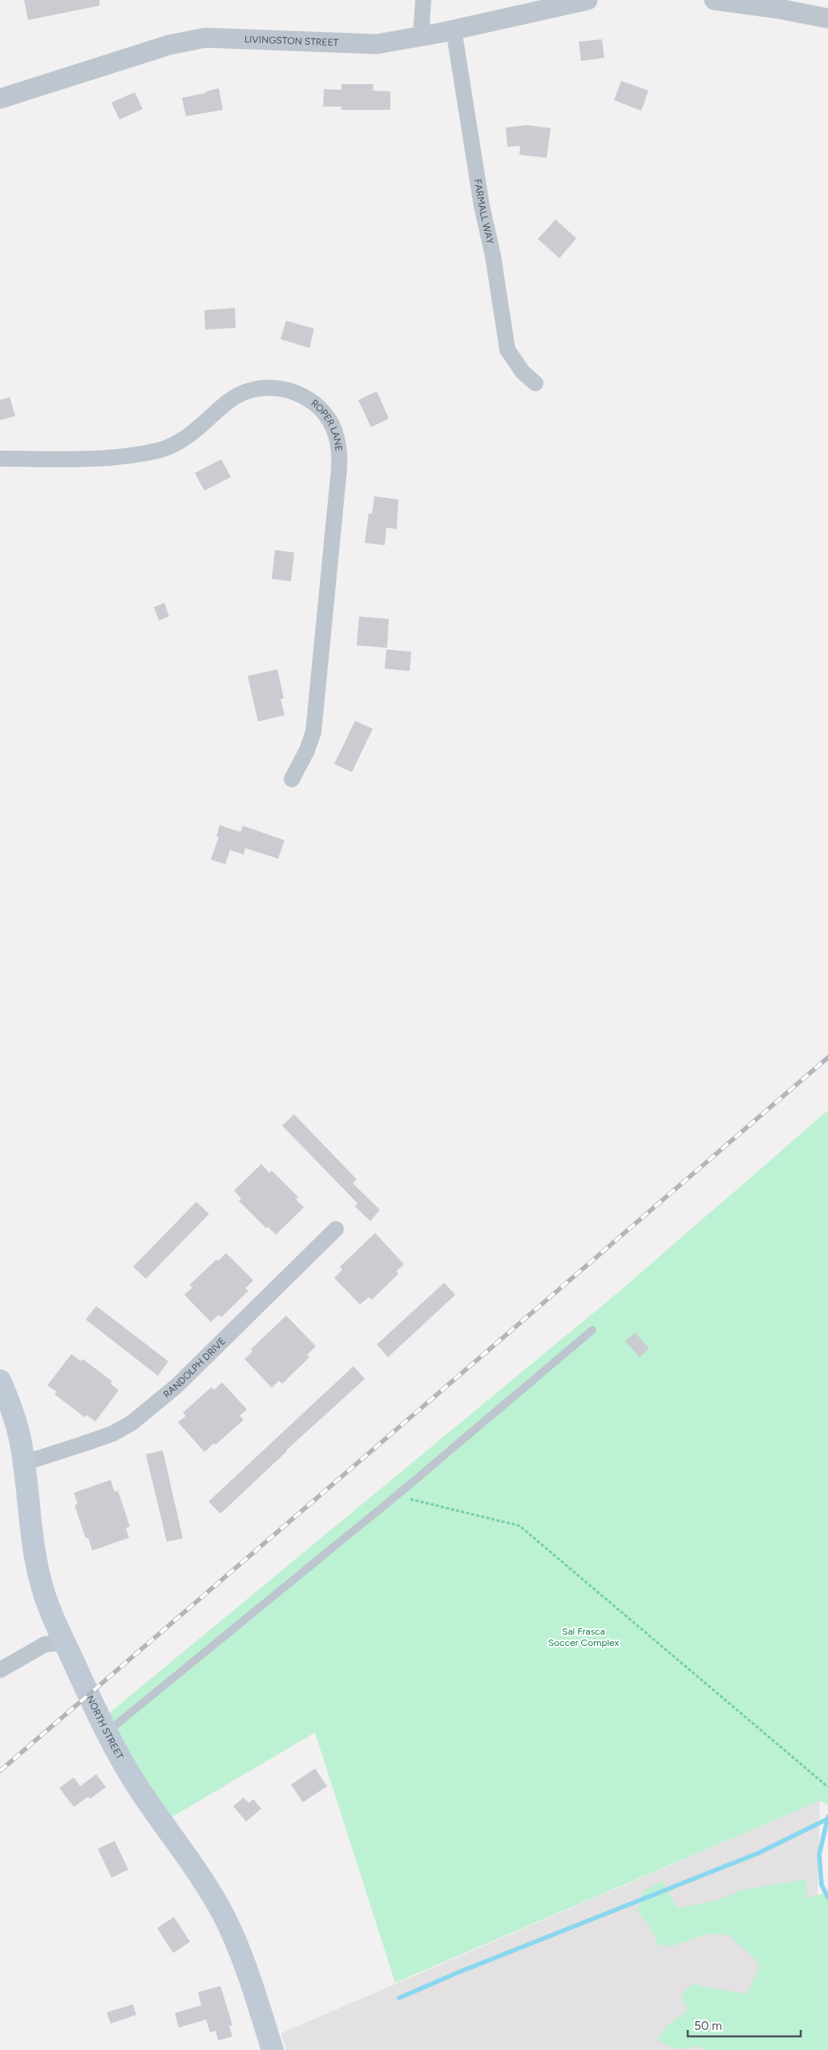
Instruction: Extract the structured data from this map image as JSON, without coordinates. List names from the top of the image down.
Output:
{
  "streets": {
    "main road": ["NORTH STREET"],
    "street": [
      "LIVINGSTON STREET",
      "FARMALL WAY",
      "ROPER LANE",
      "RANDOLPH DRIVE"
    ]
  },
  "crossings": [
    ["LIVINGSTON STREET", "FARMALL WAY"],
    ["RANDOLPH DRIVE", "NORTH STREET"]
  ],
  "parks": ["Sal Frasca Soccer Complex"],
  "scale_bar": "50 m"
}
